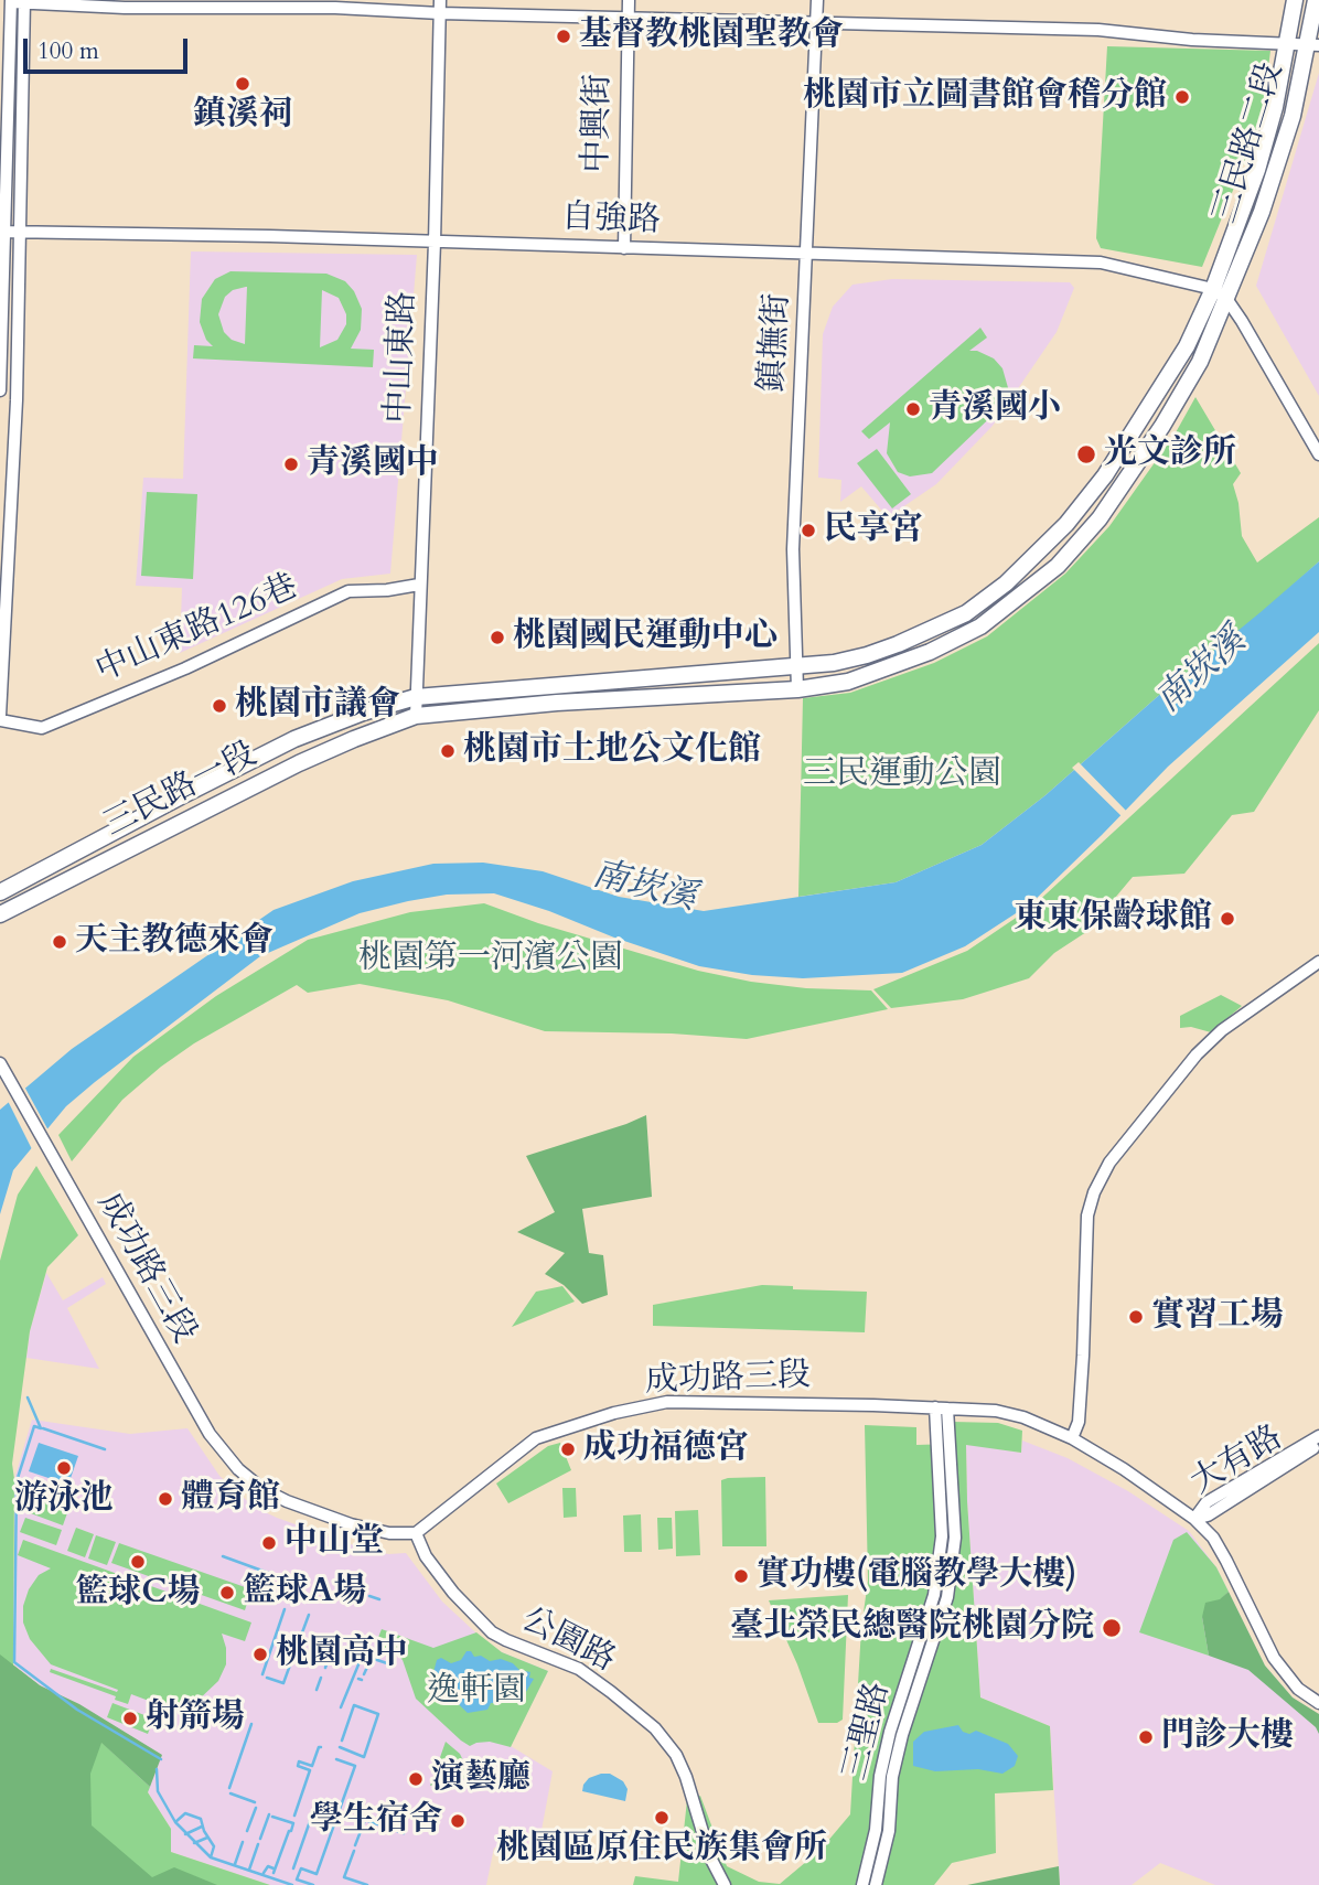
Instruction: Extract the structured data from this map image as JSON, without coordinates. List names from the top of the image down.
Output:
{
  "streets": {
    "main road": ["三民路二段", "三民路一段"],
    "street": [
      "中興街",
      "自強路",
      "鎮撫街",
      "中山東路",
      "中山東路126巷",
      "成功路三段",
      "大有路",
      "公園路",
      "三聖路"
    ]
  },
  "crossings": [
    ["中興街", "自強路"],
    ["三民路二段", "自強路"],
    ["三民路二段", "三民路一段"],
    ["自強路", "鎮撫街"],
    ["自強路", "中山東路"],
    ["自強路", "三民路一段"],
    ["鎮撫街", "三民路一段"],
    ["中山東路", "中山東路126巷"],
    ["中山東路", "三民路一段"],
    ["成功路三段", "大有路"],
    ["成功路三段", "公園路"],
    ["成功路三段", "三聖路"]
  ],
  "water": ["南崁溪"],
  "parks": ["三民運動公園", "桃園第一河濱公園", "逸軒園"],
  "places": [
    "基督教桃園聖教會",
    "鎮溪祠",
    "桃園市立圖書館會稽分館",
    "青溪國小",
    "光文診所",
    "青溪國中",
    "民享宮",
    "桃園國民運動中心",
    "桃園市議會",
    "桃園市土地公文化館",
    "東東保齡球館",
    "天主教德來會",
    "實習工場",
    "成功福德宮",
    "游泳池",
    "體育館",
    "中山堂",
    "籃球C場",
    "實功樓(電腦教學大樓)",
    "籃球A場",
    "臺北榮民總醫院桃園分院",
    "桃園高中",
    "射箭場",
    "門診大樓",
    "演藝廳",
    "桃園區原住民族集會所",
    "學生宿舍"
  ],
  "scale_bar": "100 m"
}
